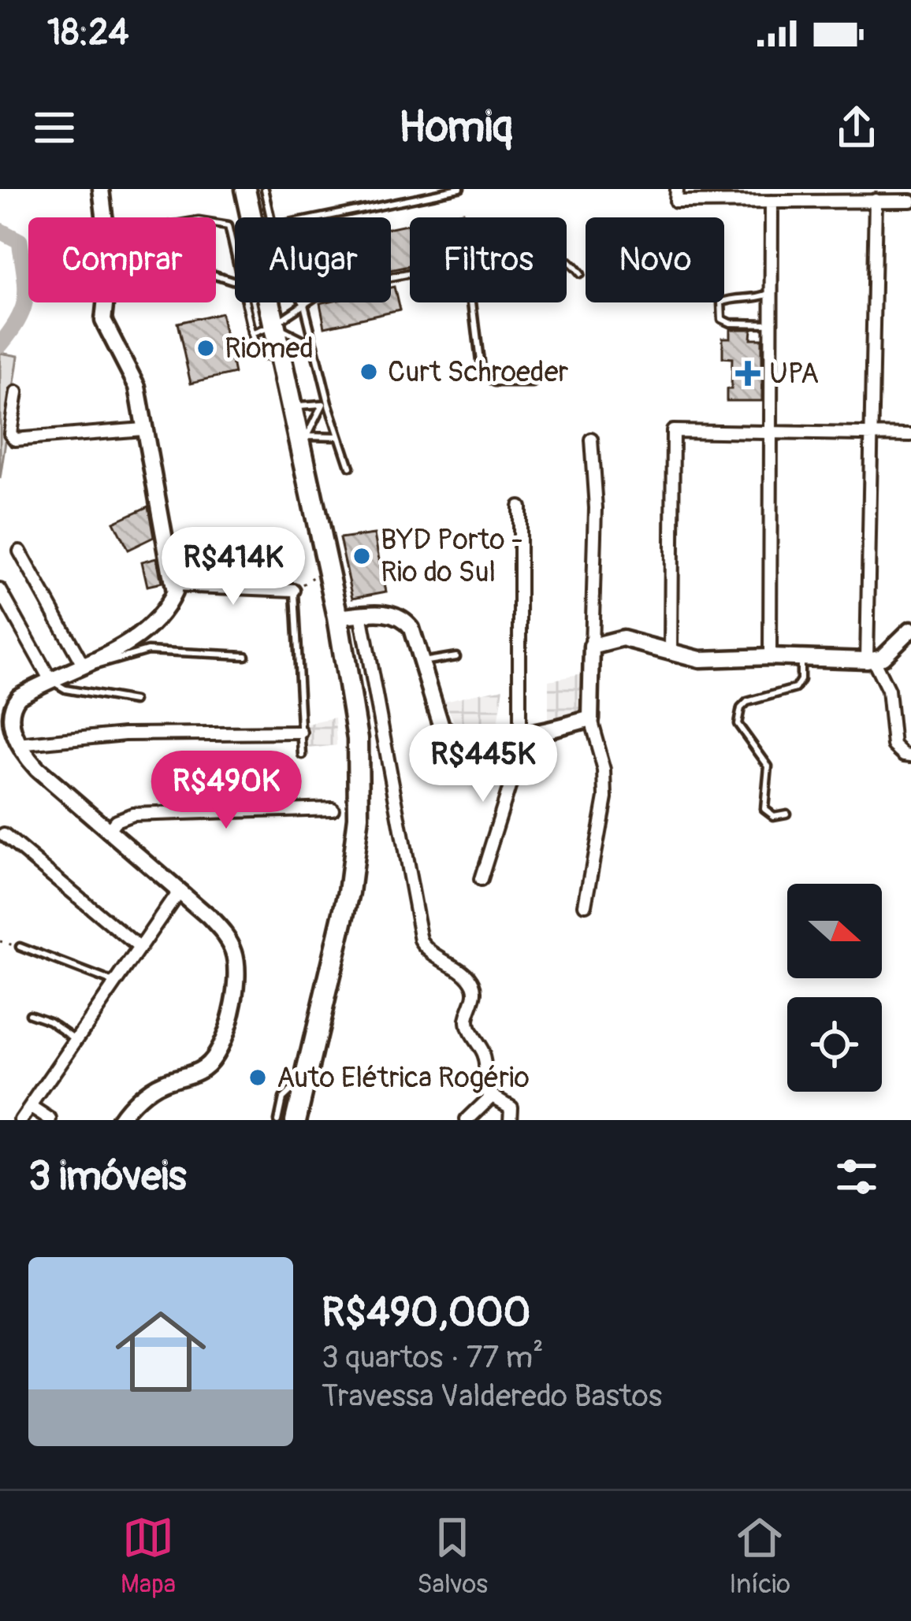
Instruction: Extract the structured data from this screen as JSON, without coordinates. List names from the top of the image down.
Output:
{
  "places": {
    "other": [
      "Riomed",
      "Curt Schroeder",
      "BYD Porto - Rio do Sul",
      "Auto Elétrica Rogério"
    ],
    "health": ["UPA"]
  },
  "north": "right",
  "page": {
    "status": "18:24",
    "header": "Homiq",
    "chip": [
      "Comprar",
      "Alugar",
      "Filtros",
      "Novo"
    ],
    "price": ["R$414K", "R$445K", "R$490K"],
    "heading": "3 imóveis",
    "list": [
      {
        "name": "R$490,000",
        "note": "3 quartos · 77 m² · Travessa Valderedo Bastos"
      }
    ],
    "tabs": ["Mapa", "Salvos", "Início"]
  }
}
